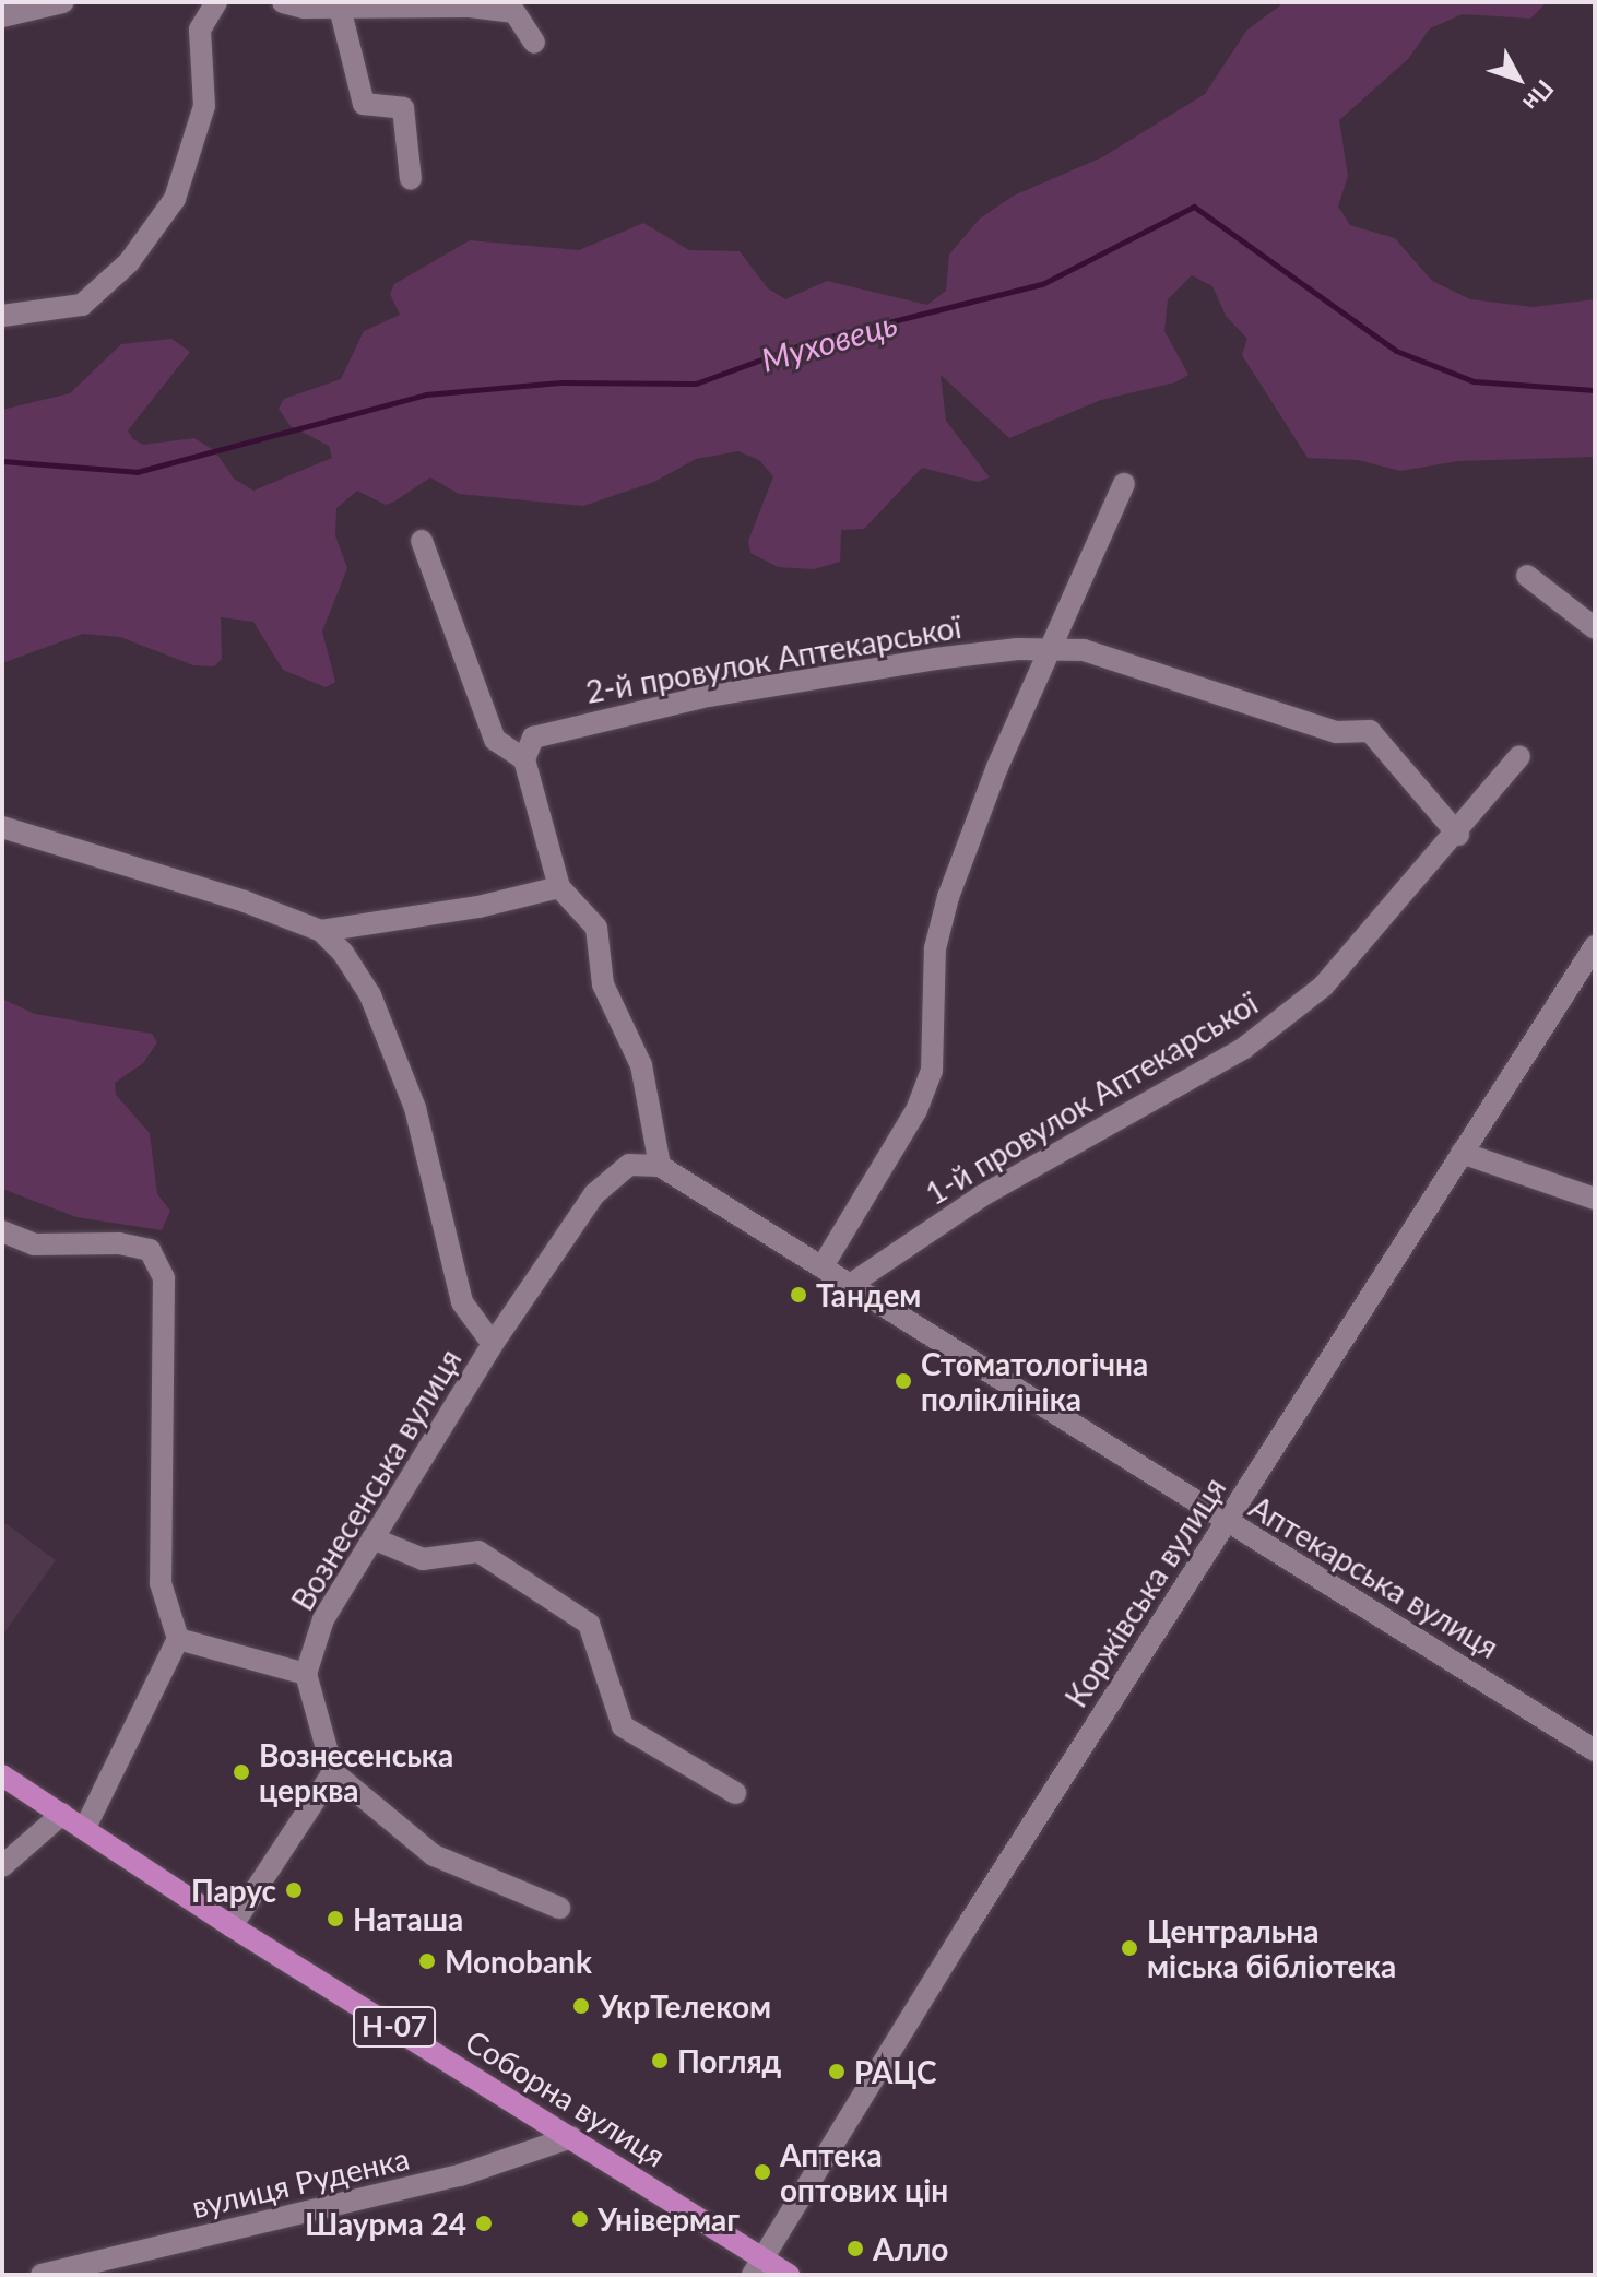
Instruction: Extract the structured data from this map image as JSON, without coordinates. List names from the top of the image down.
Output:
{
  "streets": {
    "main road": ["Н-07", "Соборна вулиця"],
    "street": [
      "2-й провулок Аптекарської",
      "1-й провулок Аптекарської",
      "Вознесенська вулиця",
      "Аптекарська вулиця",
      "Коржівська вулиця",
      "вулиця Руденка"
    ]
  },
  "crossings": [
    ["1-й провулок Аптекарської", "Аптекарська вулиця"],
    ["Вознесенська вулиця", "Аптекарська вулиця"],
    ["Аптекарська вулиця", "Коржівська вулиця"],
    ["Коржівська вулиця", "Соборна вулиця"],
    ["Соборна вулиця", "вулиця Руденка"]
  ],
  "water": ["Муховець"],
  "places": [
    "Тандем",
    "Стоматологічна поліклініка",
    "Вознесенська церква",
    "Парус",
    "Наташа",
    "Центральна міська бібліотека",
    "Monobank",
    "УкрТелеком",
    "Погляд",
    "РАЦС",
    "Аптека оптових цін",
    "Універмаг",
    "Шаурма 24",
    "Алло"
  ],
  "north": "bottom right"
}
